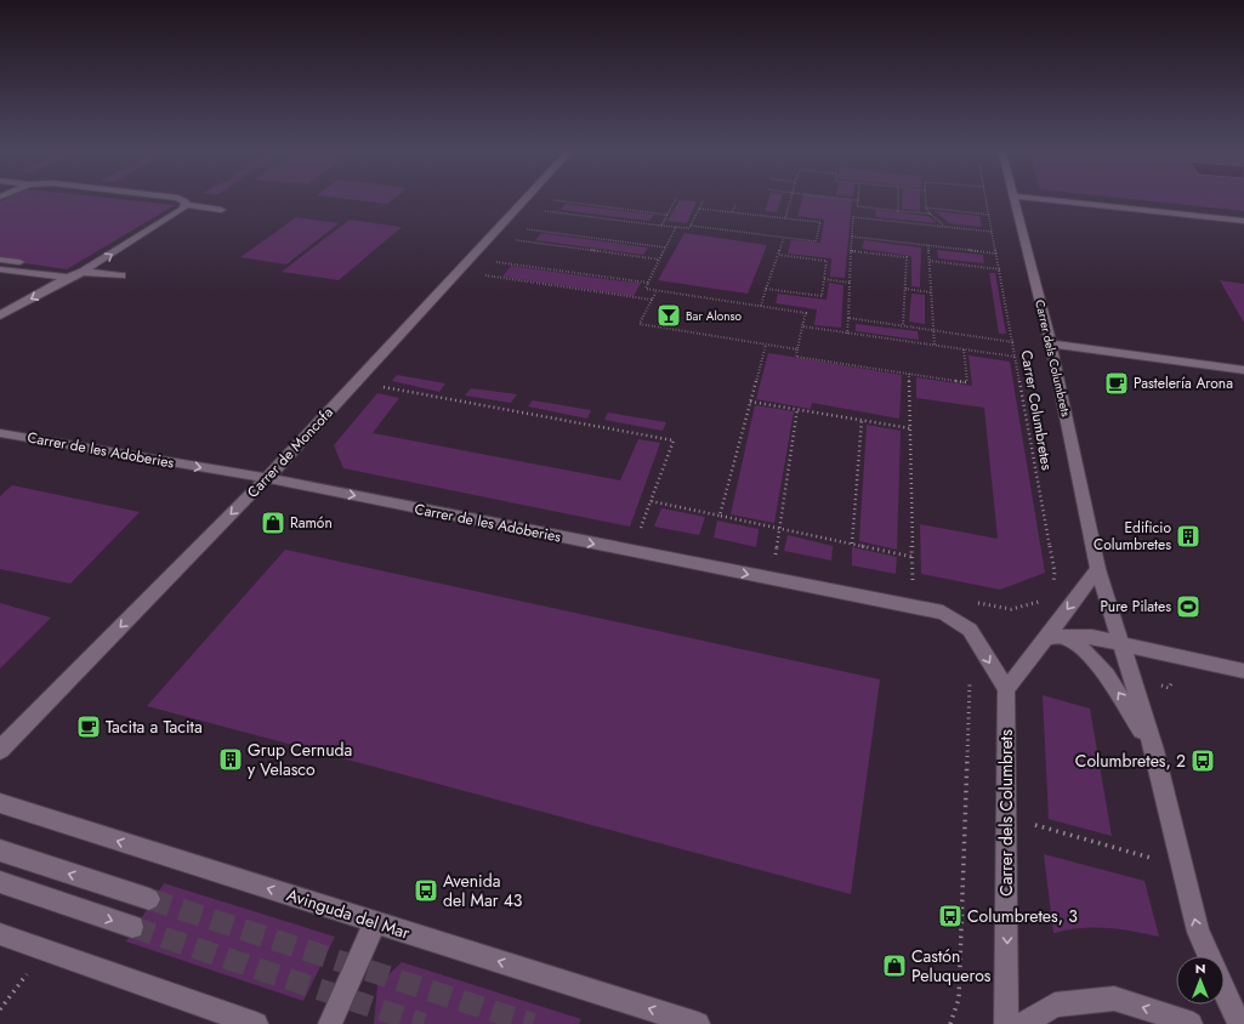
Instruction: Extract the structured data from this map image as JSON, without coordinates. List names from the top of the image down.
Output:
{
  "streets": {
    "street": [
      "Carrer dels Columbrets",
      "Carrer de les Adoberies",
      "Carrer de Moncofa",
      "Avinguda del Mar"
    ],
    "path": ["Carrer Columbretes"]
  },
  "crossings": [
    ["Carrer dels Columbrets", "Carrer de les Adoberies"],
    ["Carrer de les Adoberies", "Carrer de Moncofa"]
  ],
  "one_way": ["Carrer de les Adoberies", "Carrer de Moncofa"],
  "places": {
    "bar": ["Bar Alonso"],
    "cafe": ["Pastelería Arona", "Tacita a Tacita"],
    "shop": ["Ramón", "Castón Peluqueros"],
    "building": ["Edificio Columbretes", "Grup Cernuda y Velasco"],
    "sports": ["Pure Pilates"],
    "bus stop": ["Columbretes, 2", "Avenida del Mar 43", "Columbretes, 3"]
  },
  "north": "top"
}
